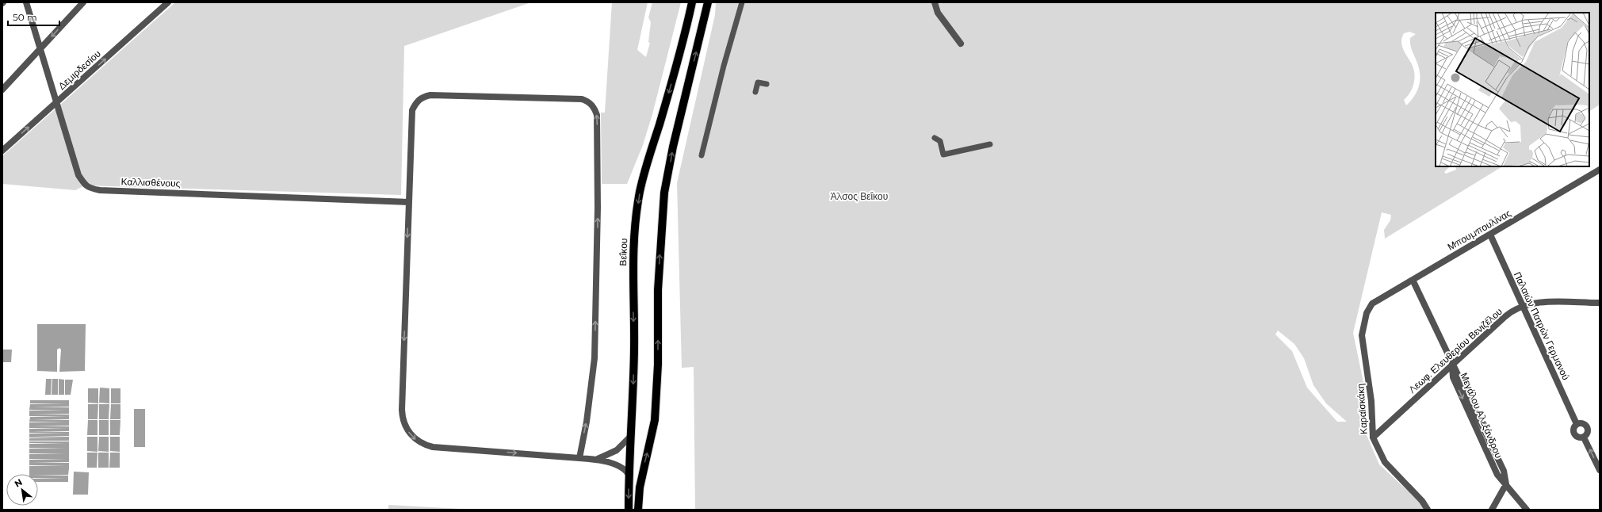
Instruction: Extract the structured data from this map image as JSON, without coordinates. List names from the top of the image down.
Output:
{
  "streets": {
    "main road": ["Βεΐκου"],
    "street": [
      "Δεμιρδεσίου",
      "Καλλισθένους",
      "Μπουμπουλίνας",
      "Παλαιών Πατρών Γερμανού",
      "Λεωφ. Ελευθερίου Βενιζέλου",
      "Καραϊσκάκη",
      "Μεγάλου Αλεξάνδρου"
    ]
  },
  "crossings": [
    ["Δεμιρδεσίου", "Καλλισθένους"],
    ["Μπουμπουλίνας", "Παλαιών Πατρών Γερμανού"],
    ["Μπουμπουλίνας", "Καραϊσκάκη"],
    ["Μπουμπουλίνας", "Μεγάλου Αλεξάνδρου"],
    ["Παλαιών Πατρών Γερμανού", "Λεωφ. Ελευθερίου Βενιζέλου"],
    ["Λεωφ. Ελευθερίου Βενιζέλου", "Καραϊσκάκη"],
    ["Λεωφ. Ελευθερίου Βενιζέλου", "Μεγάλου Αλεξάνδρου"]
  ],
  "parks": ["Άλσος Βεΐκου"],
  "scale_bar": "50 m",
  "north": "top left"
}
